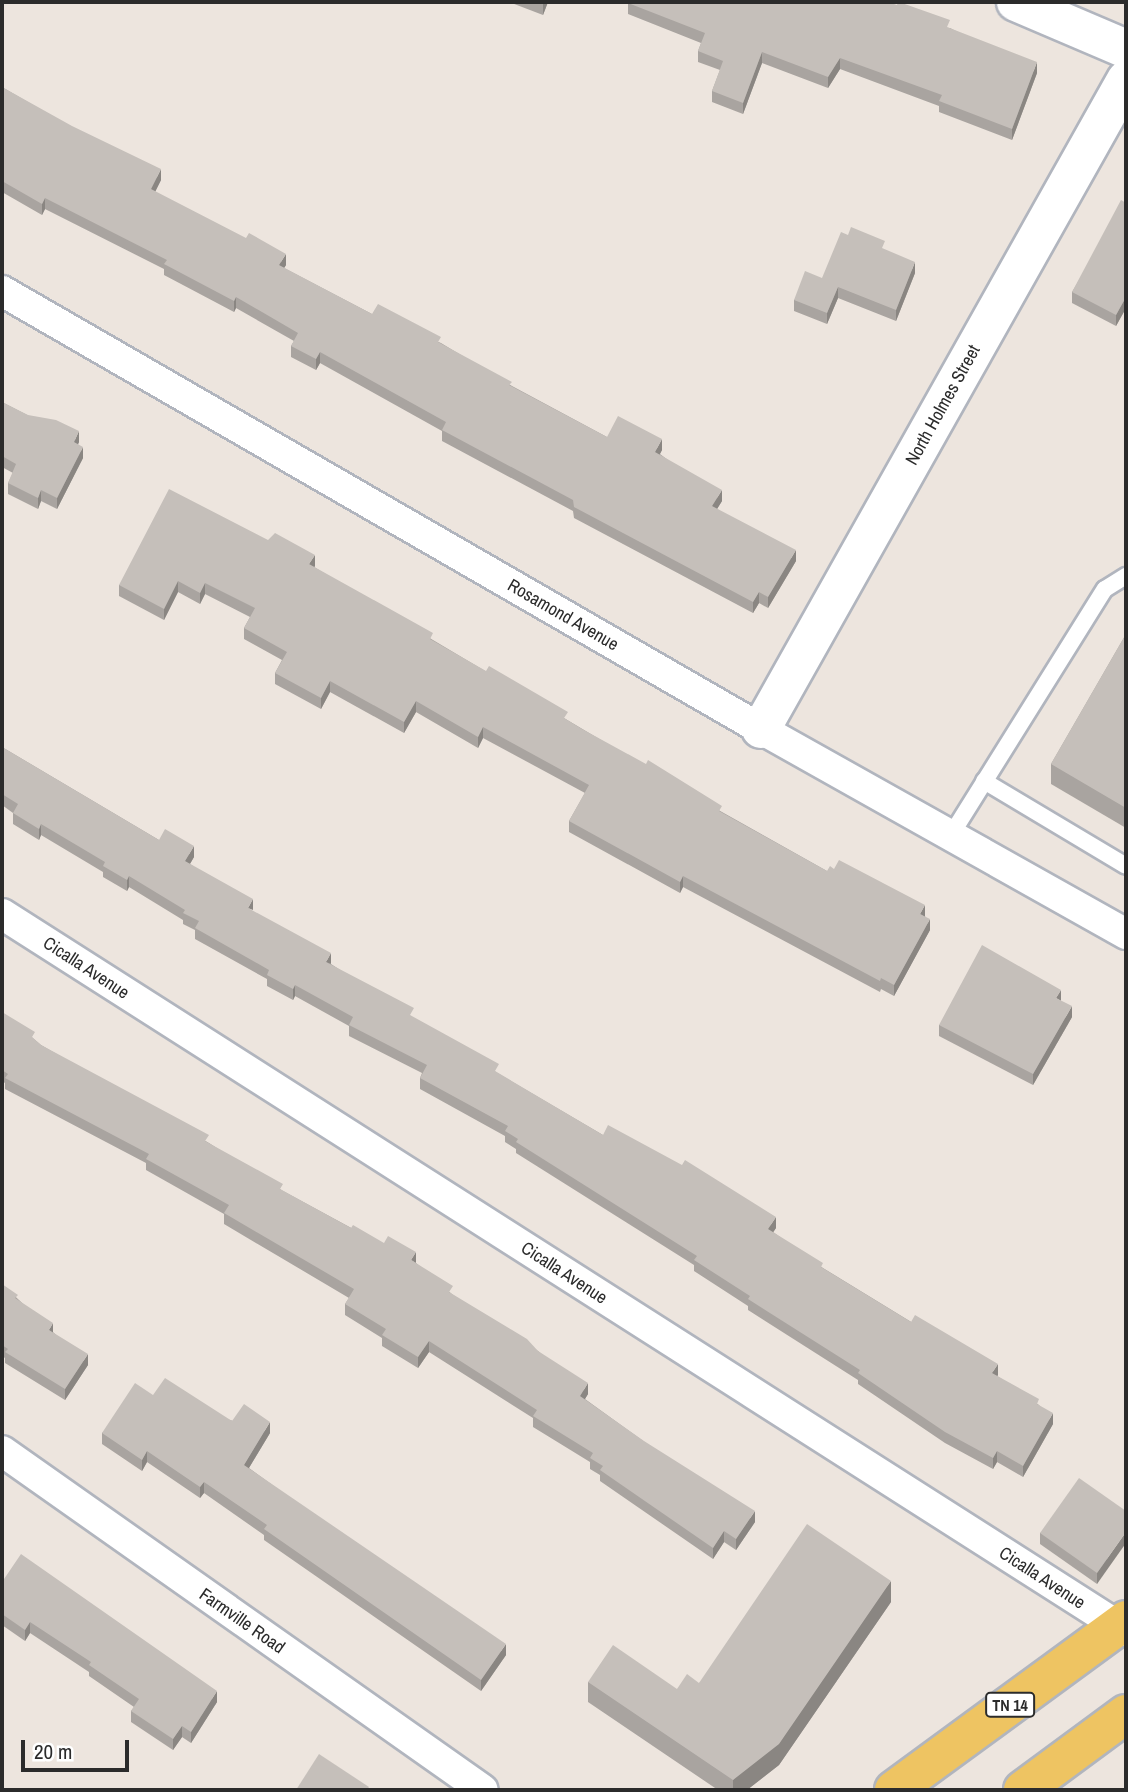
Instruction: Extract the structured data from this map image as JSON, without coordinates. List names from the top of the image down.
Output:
{
  "streets": {
    "main road": ["TN 14"],
    "street": [
      "North Holmes Street",
      "Rosamond Avenue",
      "Cicalla Avenue",
      "Farmville Road"
    ]
  },
  "crossings": [
    ["North Holmes Street", "Rosamond Avenue"],
    ["Cicalla Avenue", "TN 14"]
  ],
  "scale_bar": "20 m"
}
